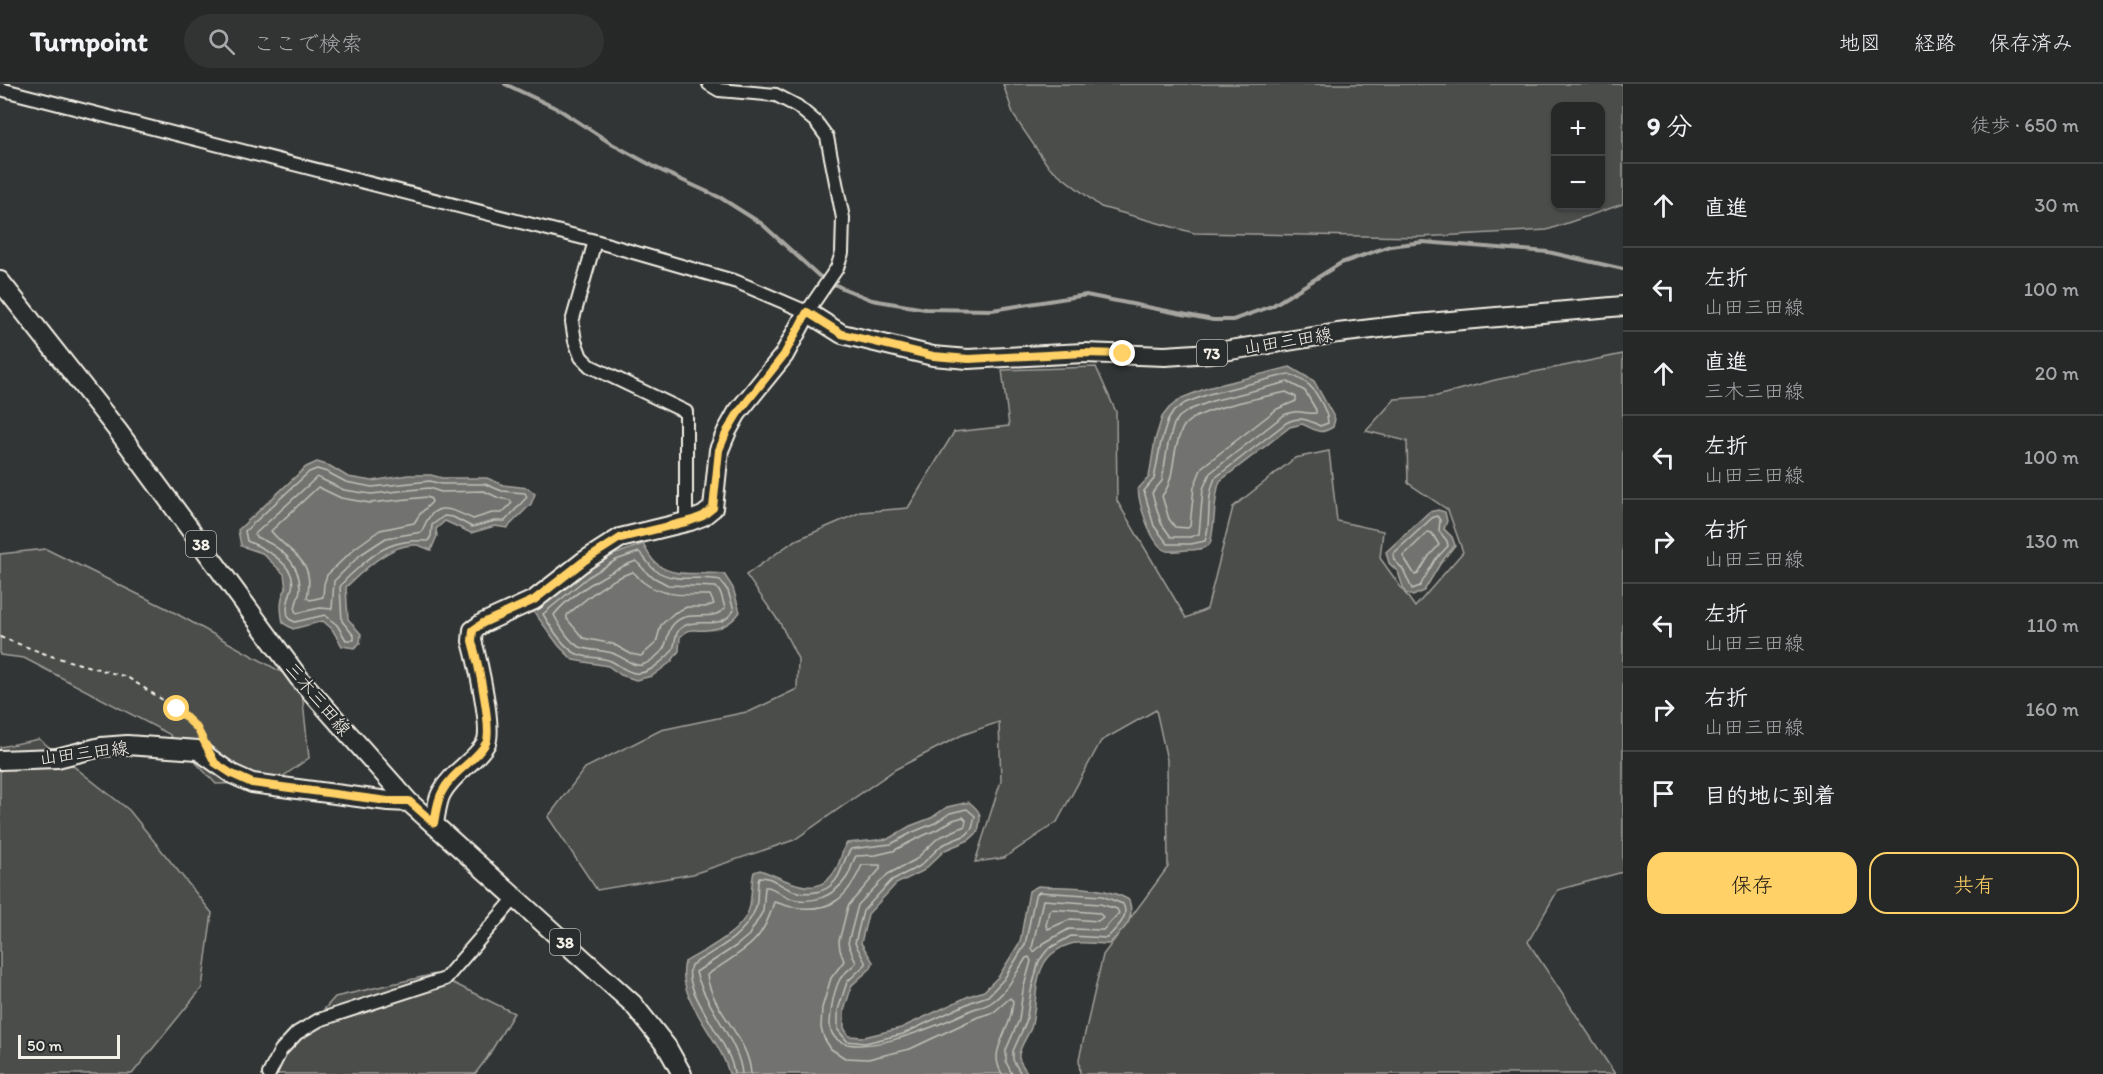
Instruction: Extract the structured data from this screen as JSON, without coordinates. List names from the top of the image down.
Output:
{
  "streets": {
    "main road": [
      "山田三田線",
      "73",
      "38",
      "三木三田線"
    ]
  },
  "crossings": [
    ["山田三田線", "三木三田線"]
  ],
  "scale_bar": "50 m",
  "page": {
    "header": "Turnpoint",
    "search": "ここで検索",
    "nav": ["地図", "経路", "保存済み"],
    "heading": ["9 分", "徒歩 · 650 m"],
    "map_buttons": ["+", "−"],
    "list": [
      ["直進", "30 m"],
      ["左折", "山田三田線", "100 m"],
      ["直進", "三木三田線", "20 m"],
      ["左折", "山田三田線", "100 m"],
      ["右折", "山田三田線", "130 m"],
      ["左折", "山田三田線", "110 m"],
      ["右折", "山田三田線", "160 m"],
      "目的地に到着"
    ],
    "buttons": ["保存", "共有"],
    "scale": "50 m"
  }
}
